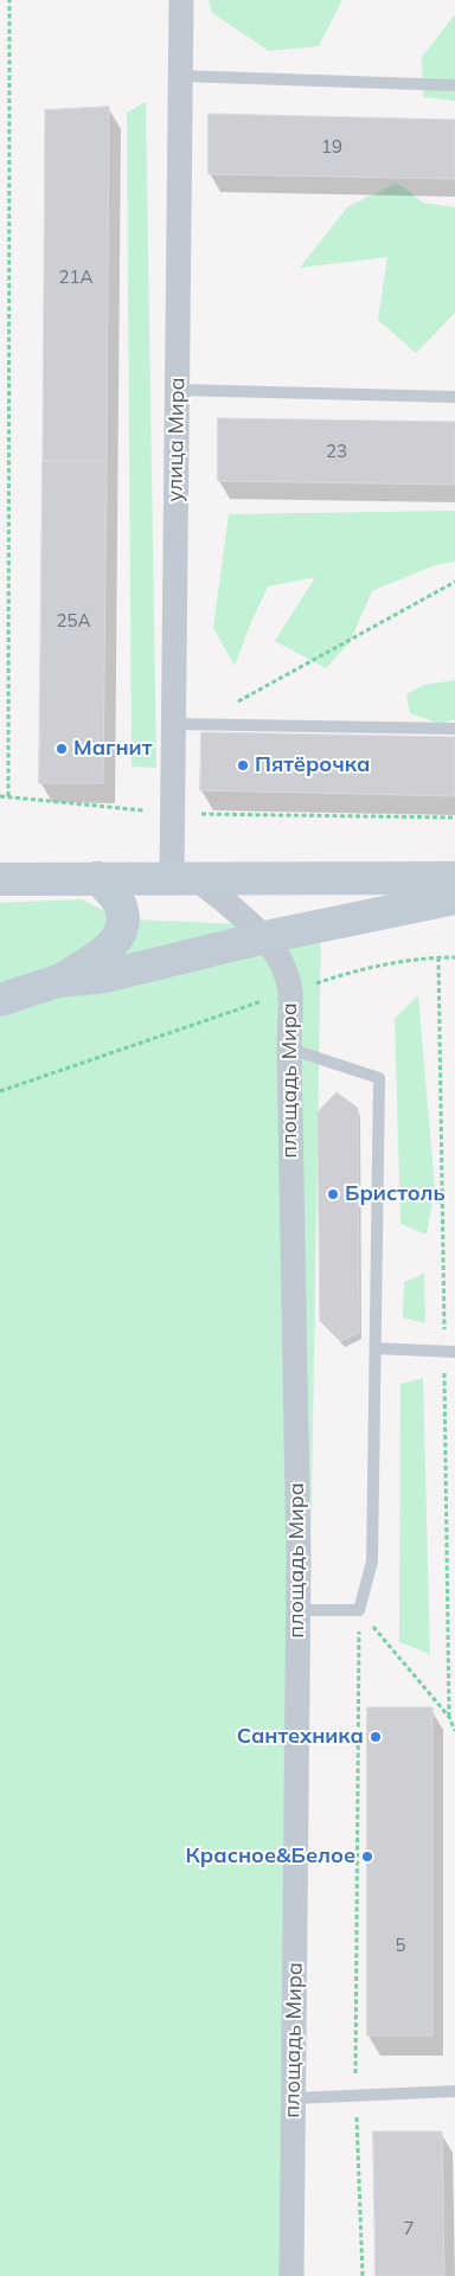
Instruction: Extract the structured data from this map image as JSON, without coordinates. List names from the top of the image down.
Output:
{
  "streets": {
    "street": ["улица Мира", "площадь Мира"]
  },
  "crossings": [
    ["улица Мира", "площадь Мира"]
  ],
  "places": [
    "Магнит",
    "Пятёрочка",
    "Бристоль",
    "Сантехника",
    "Красное&Белое"
  ],
  "house_numbers": [
    "19",
    "21А",
    "23",
    "25А",
    "5",
    "7"
  ]
}
